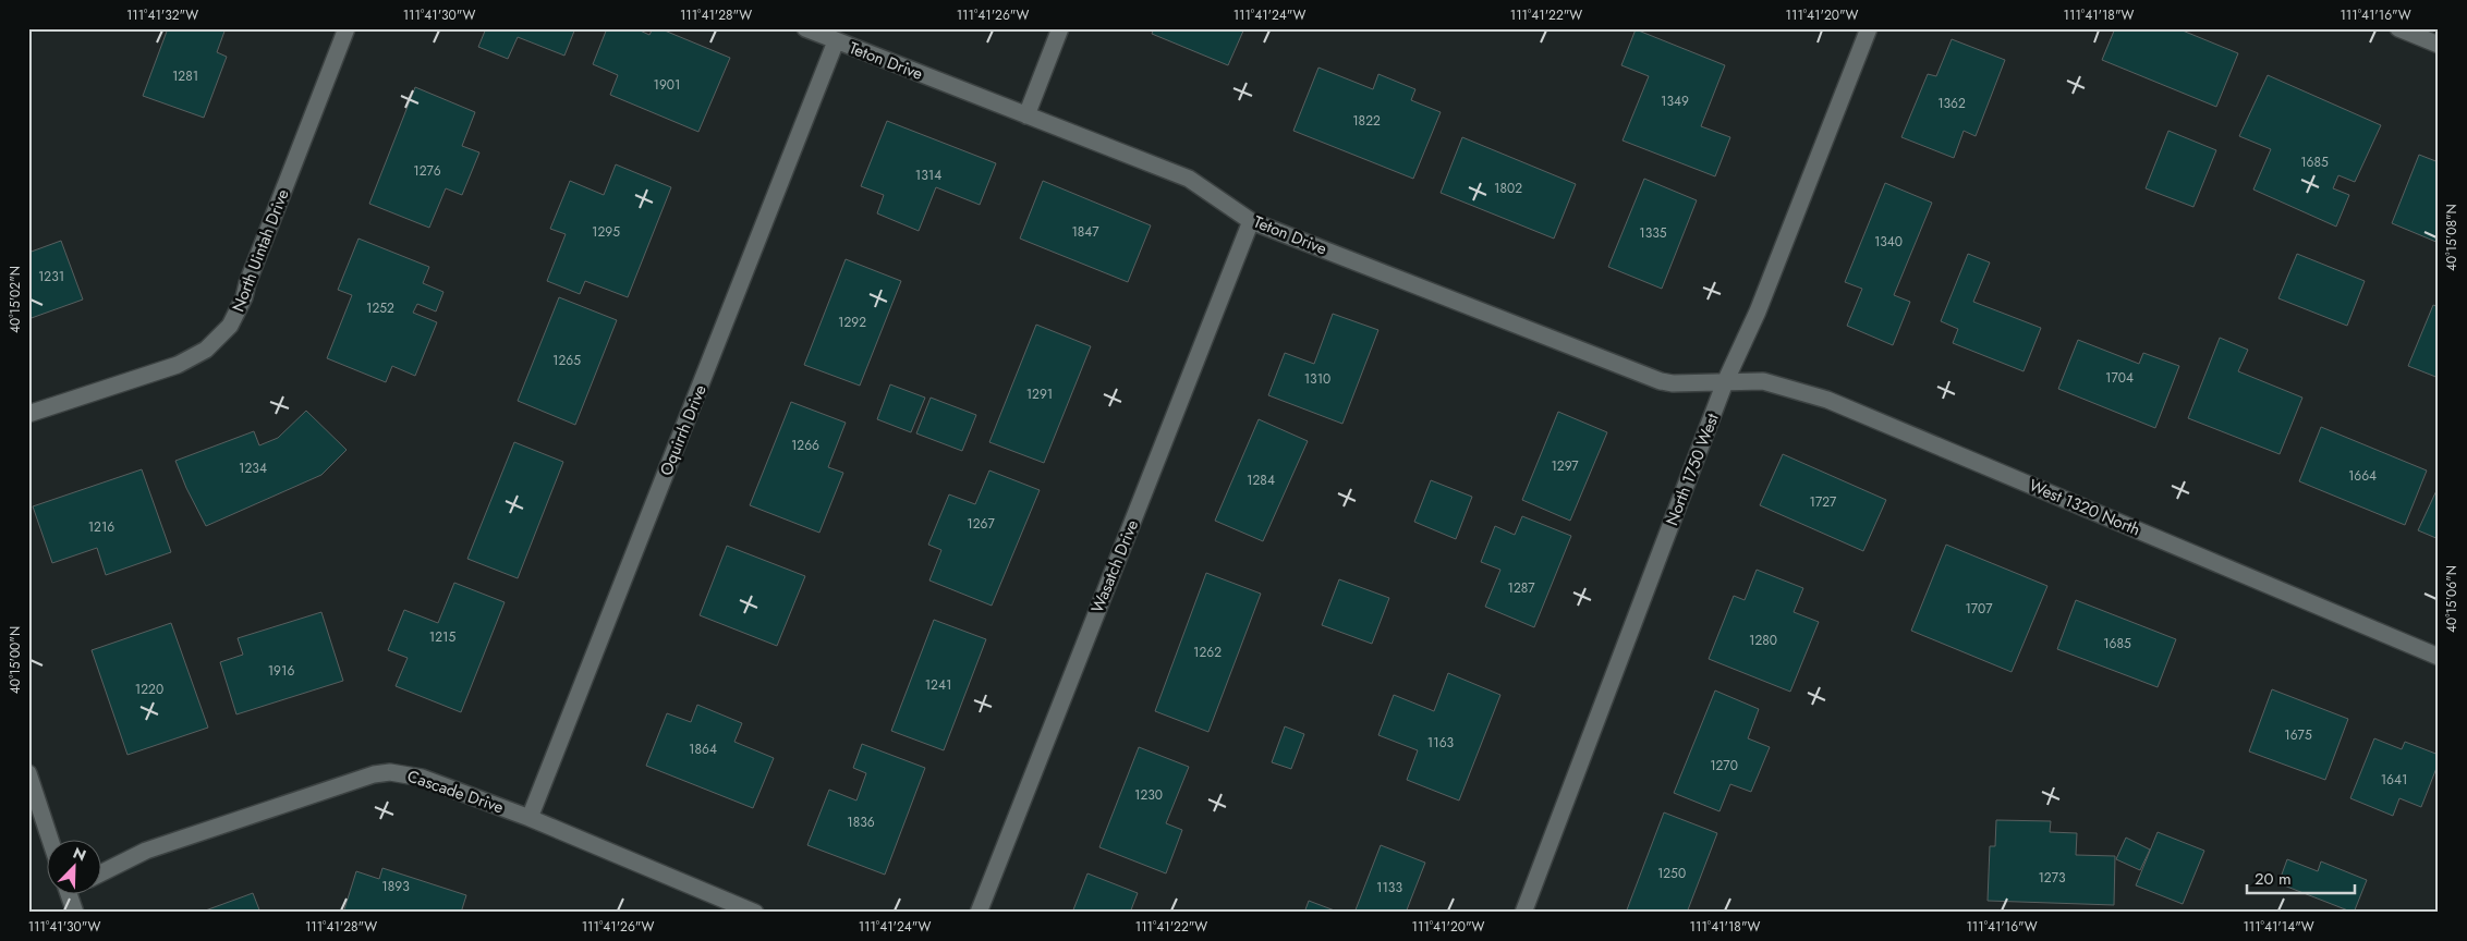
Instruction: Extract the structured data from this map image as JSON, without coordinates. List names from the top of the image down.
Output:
{
  "streets": {
    "street": [
      "Teton Drive",
      "North Uintah Drive",
      "Oquirrh Drive",
      "North 1750 West",
      "West 1320 North",
      "Wasatch Drive",
      "Cascade Drive"
    ]
  },
  "crossings": [
    ["Teton Drive", "Oquirrh Drive"],
    ["Teton Drive", "North 1750 West"],
    ["Teton Drive", "West 1320 North"],
    ["Teton Drive", "Wasatch Drive"],
    ["Oquirrh Drive", "Cascade Drive"],
    ["North 1750 West", "West 1320 North"]
  ],
  "house_numbers": [
    "1281",
    "1901",
    "1349",
    "1362",
    "1822",
    "1685",
    "1276",
    "1314",
    "1802",
    "1295",
    "1847",
    "1335",
    "1340",
    "1231",
    "1252",
    "1292",
    "1265",
    "1704",
    "1310",
    "1291",
    "1266",
    "1297",
    "1234",
    "1664",
    "1284",
    "1727",
    "1267",
    "1216",
    "1287",
    "1707",
    "1215",
    "1280",
    "1685",
    "1262",
    "1916",
    "1241",
    "1220",
    "1675",
    "1163",
    "1864",
    "1270",
    "1641",
    "1230",
    "1836",
    "1250",
    "1273",
    "1893",
    "1133"
  ],
  "scale_bar": "20 m",
  "north": "top right",
  "coordinates": [
    "111°41'32\"W",
    "111°41'30\"W",
    "111°41'28\"W",
    "111°41'26\"W",
    "111°41'24\"W",
    "111°41'22\"W",
    "111°41'20\"W",
    "111°41'18\"W",
    "111°41'16\"W",
    "40°15'08\"N",
    "40°15'02\"N",
    "40°15'06\"N",
    "40°15'00\"N",
    "111°41'14\"W"
  ]
}
